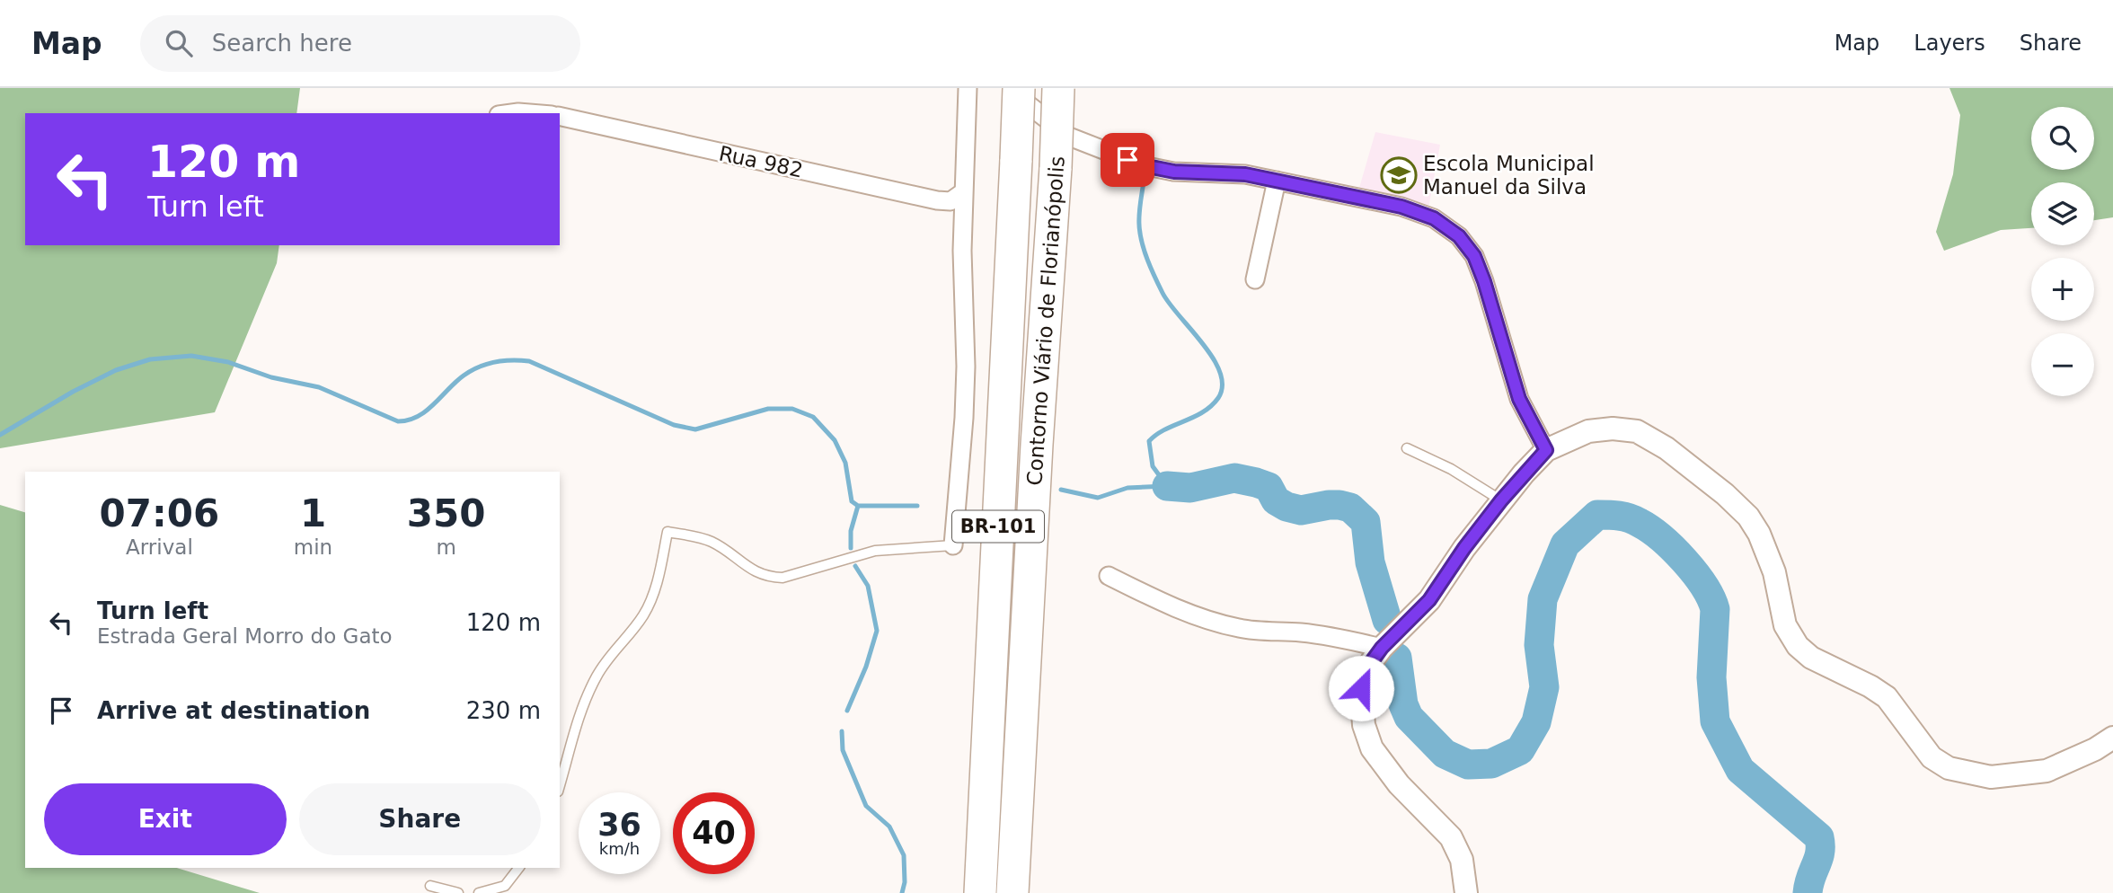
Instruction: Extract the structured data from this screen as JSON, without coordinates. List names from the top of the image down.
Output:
{
  "streets": {
    "highway": ["Contorno Viário de Florianópolis", "BR-101"],
    "street": ["Rua 982"]
  },
  "places": {
    "school or university": ["Escola Municipal Manuel da Silva"]
  },
  "page": {
    "header": "Map",
    "search": "Search here",
    "nav": ["Map", "Layers", "Share"],
    "map_buttons": ["+", "−"],
    "turn": ["120 m", "Turn left"],
    "eta": [
      "07:06",
      "Arrival",
      "1",
      "min",
      "350",
      "m"
    ],
    "list": [
      {
        "name": "Turn left",
        "note": "Estrada Geral Morro do Gato",
        "value": "120 m"
      },
      {
        "name": "Arrive at destination",
        "value": "230 m"
      }
    ],
    "buttons": ["Exit", "Share"],
    "speed": "36 km/h",
    "limit": "40"
  }
}
